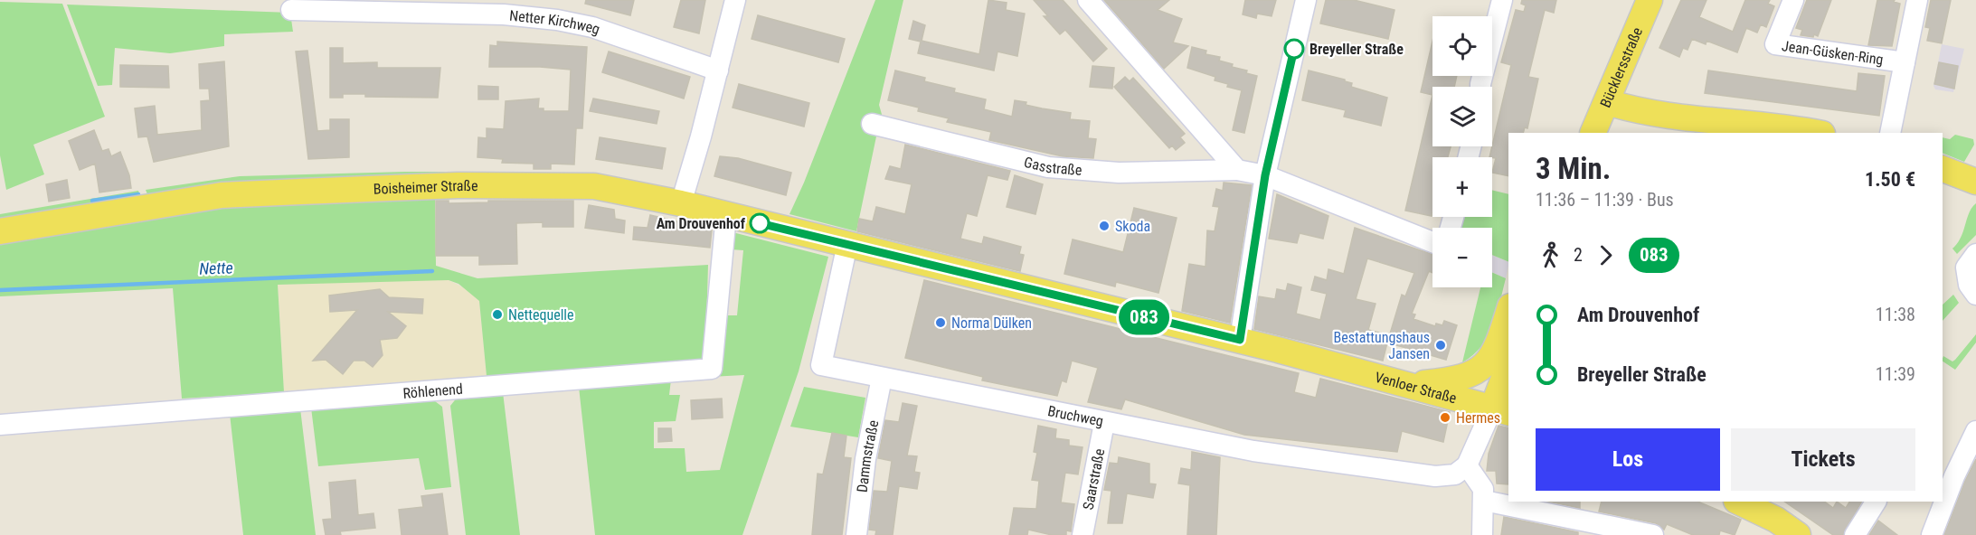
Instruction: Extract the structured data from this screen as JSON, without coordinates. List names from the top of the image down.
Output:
{
  "streets": {
    "main road": ["Bücklersstraße", "Boisheimer Straße", "Venloer Straße"],
    "street": [
      "Netter Kirchweg",
      "Jean-Güsken-Ring",
      "Gasstraße",
      "Röhlenend",
      "Bruchweg",
      "Dammstraße",
      "Saarstraße"
    ]
  },
  "crossings": [
    ["Boisheimer Straße", "Venloer Straße"],
    ["Boisheimer Straße", "Röhlenend"],
    ["Boisheimer Straße", "Bruchweg"],
    ["Venloer Straße", "Bruchweg"],
    ["Bruchweg", "Dammstraße"],
    ["Bruchweg", "Saarstraße"]
  ],
  "water": ["Nette"],
  "places": [
    "Breyeller Straße",
    "Am Drouvenhof",
    "Skoda",
    "Nettequelle",
    "Norma Dülken",
    "Bestattungshaus Jansen",
    "Hermes"
  ],
  "lines": ["bus line 083"],
  "page": {
    "on_map": "083",
    "map_buttons": ["+", "−"],
    "heading": ["3 Min.", "11:36 – 11:39 · Bus", "1.50 €"],
    "legs": ["2", "083"],
    "list": [
      {
        "name": "Am Drouvenhof",
        "value": "11:38"
      },
      {
        "name": "Breyeller Straße",
        "value": "11:39"
      }
    ],
    "buttons": ["Los", "Tickets"]
  }
}
